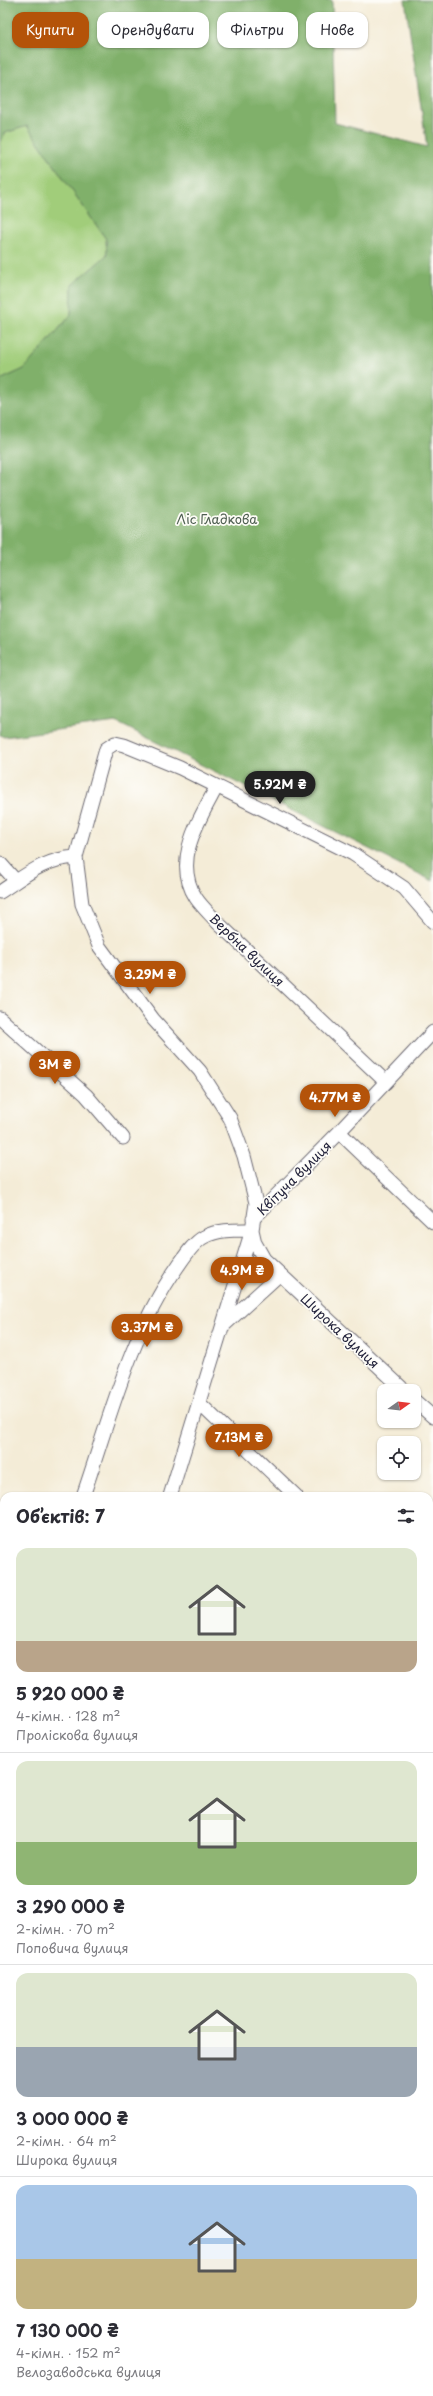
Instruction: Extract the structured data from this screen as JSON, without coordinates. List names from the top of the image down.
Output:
{
  "streets": {
    "street": ["Вербна вулиця", "Квітуча вулиця", "Широка вулиця"]
  },
  "crossings": [
    ["Вербна вулиця", "Квітуча вулиця"],
    ["Квітуча вулиця", "Широка вулиця"]
  ],
  "parks": ["Ліс Гладкова"],
  "north": "right",
  "page": {
    "chip": [
      "Купити",
      "Орендувати",
      "Фільтри",
      "Нове"
    ],
    "price": [
      "5.92M ₴",
      "3.29M ₴",
      "3M ₴",
      "4.77M ₴",
      "4.9M ₴",
      "3.37M ₴",
      "7.13M ₴"
    ],
    "heading": "Об’єктів: 7",
    "list": [
      {
        "name": "5 920 000 ₴",
        "note": "4-кімн. · 128 m² · Проліскова вулиця"
      },
      {
        "name": "3 290 000 ₴",
        "note": "2-кімн. · 70 m² · Поповича вулиця"
      },
      {
        "name": "3 000 000 ₴",
        "note": "2-кімн. · 64 m² · Широка вулиця"
      },
      {
        "name": "7 130 000 ₴",
        "note": "4-кімн. · 152 m² · Велозаводська вулиця"
      }
    ]
  }
}
